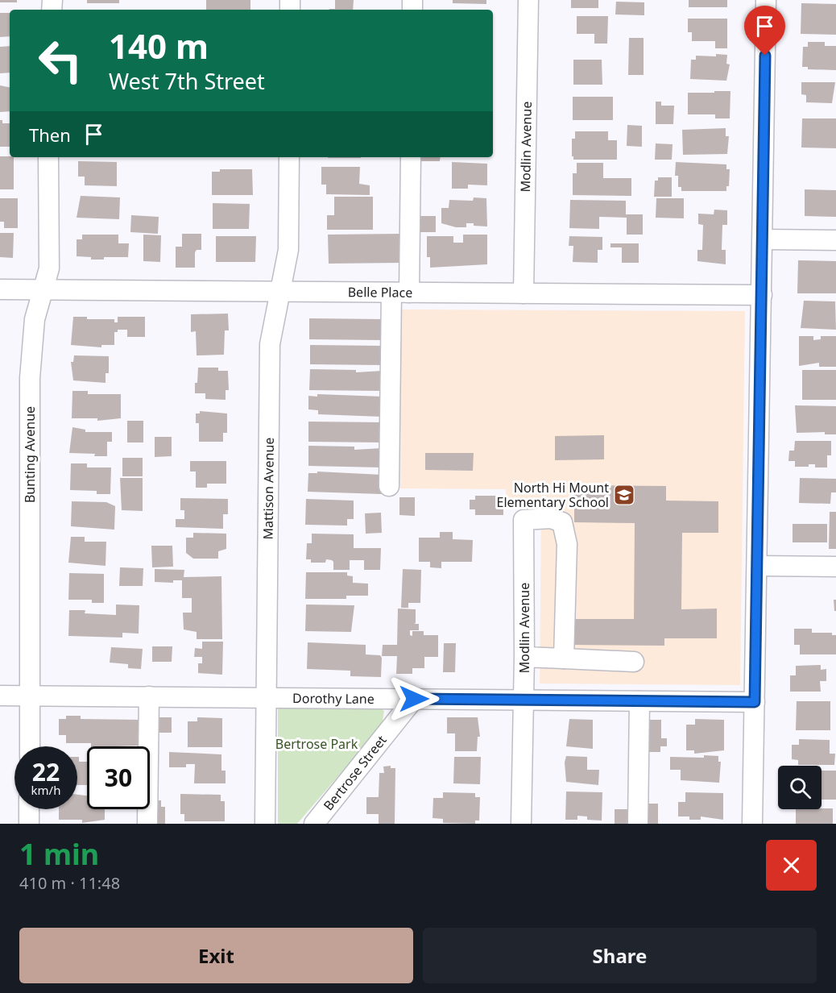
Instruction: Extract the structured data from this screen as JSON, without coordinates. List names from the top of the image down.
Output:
{
  "streets": {
    "street": [
      "Modlin Avenue",
      "Belle Place",
      "Bunting Avenue",
      "Mattison Avenue",
      "Dorothy Lane",
      "Bertrose Street"
    ]
  },
  "crossings": [
    ["Modlin Avenue", "Belle Place"],
    ["Modlin Avenue", "Dorothy Lane"],
    ["Belle Place", "Bunting Avenue"],
    ["Belle Place", "Mattison Avenue"],
    ["Bunting Avenue", "Dorothy Lane"],
    ["Mattison Avenue", "Dorothy Lane"],
    ["Dorothy Lane", "Bertrose Street"]
  ],
  "parks": ["Bertrose Park"],
  "places": {
    "school or university": ["North Hi Mount Elementary School"]
  },
  "page": {
    "turn": ["140 m", "West 7th Street"],
    "then": "Then",
    "speed": "22 km/h",
    "limit": "30",
    "heading": ["1 min", "410 m · 11:48"],
    "buttons": ["Exit", "Share"]
  }
}
